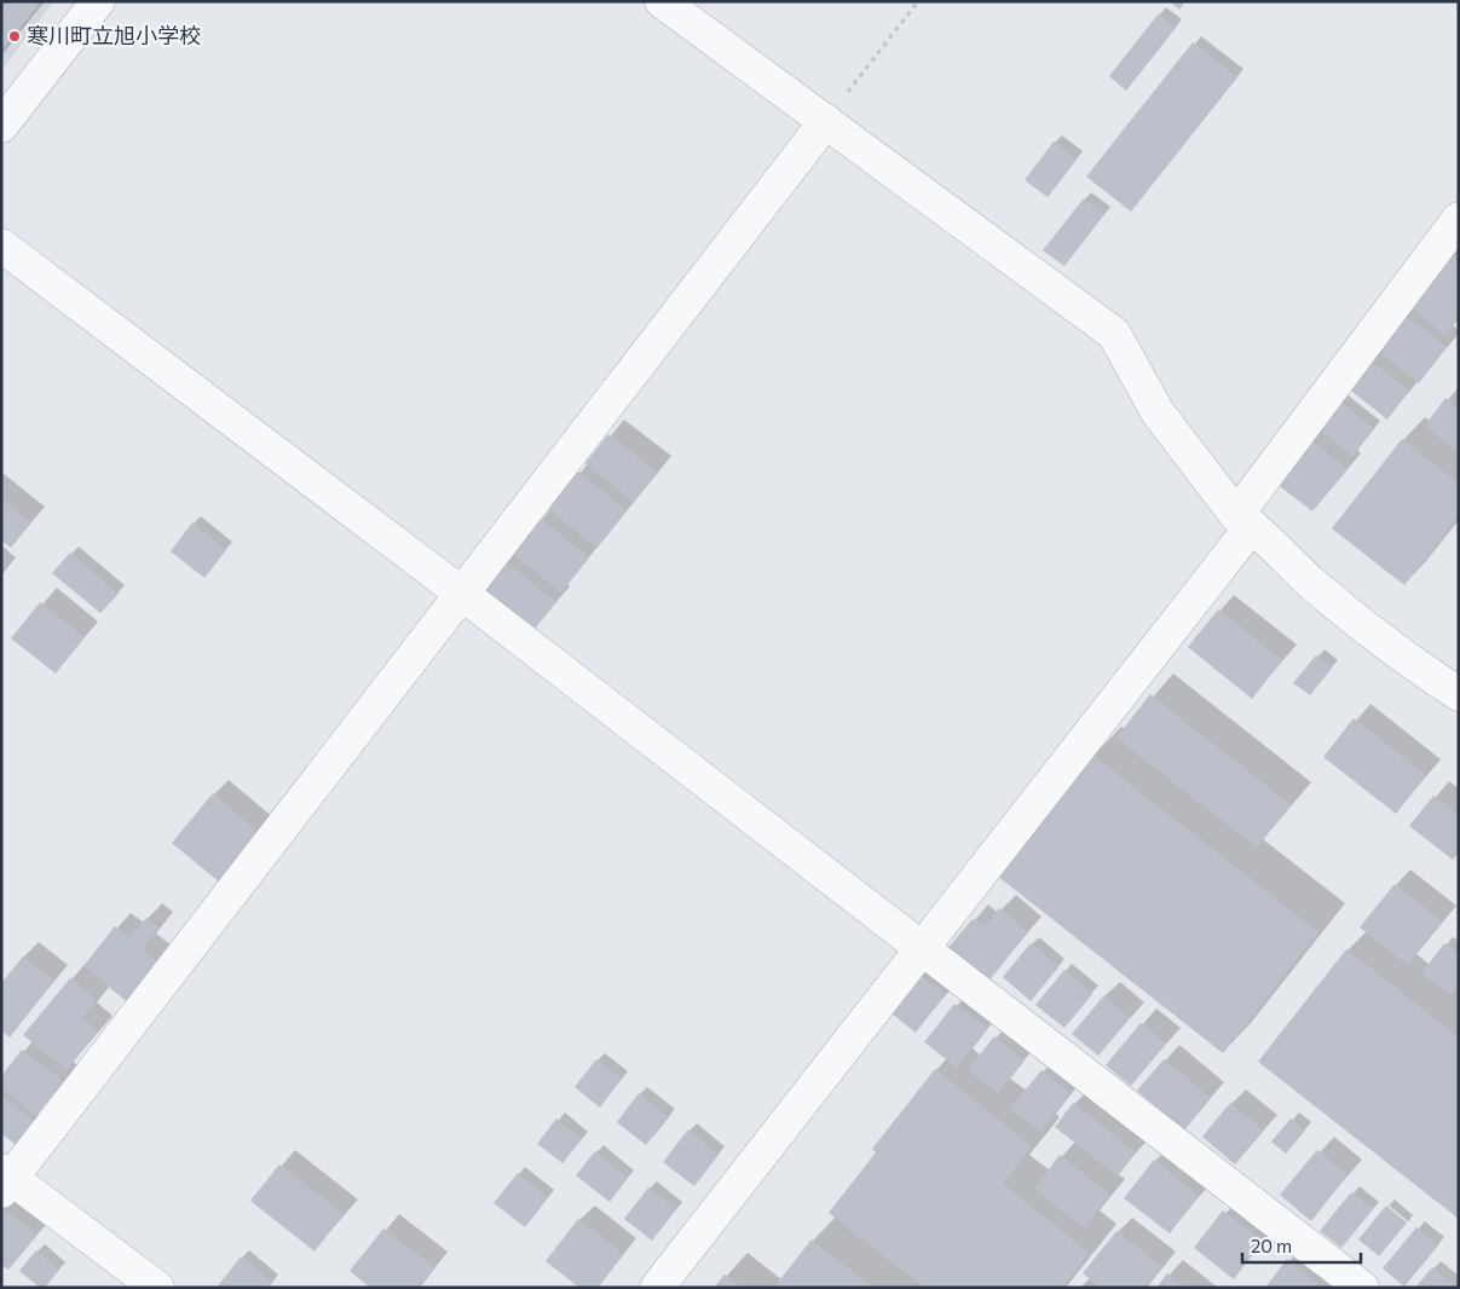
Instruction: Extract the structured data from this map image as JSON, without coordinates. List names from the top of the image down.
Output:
{
  "places": ["寒川町立旭小学校"],
  "scale_bar": "20 m"
}
